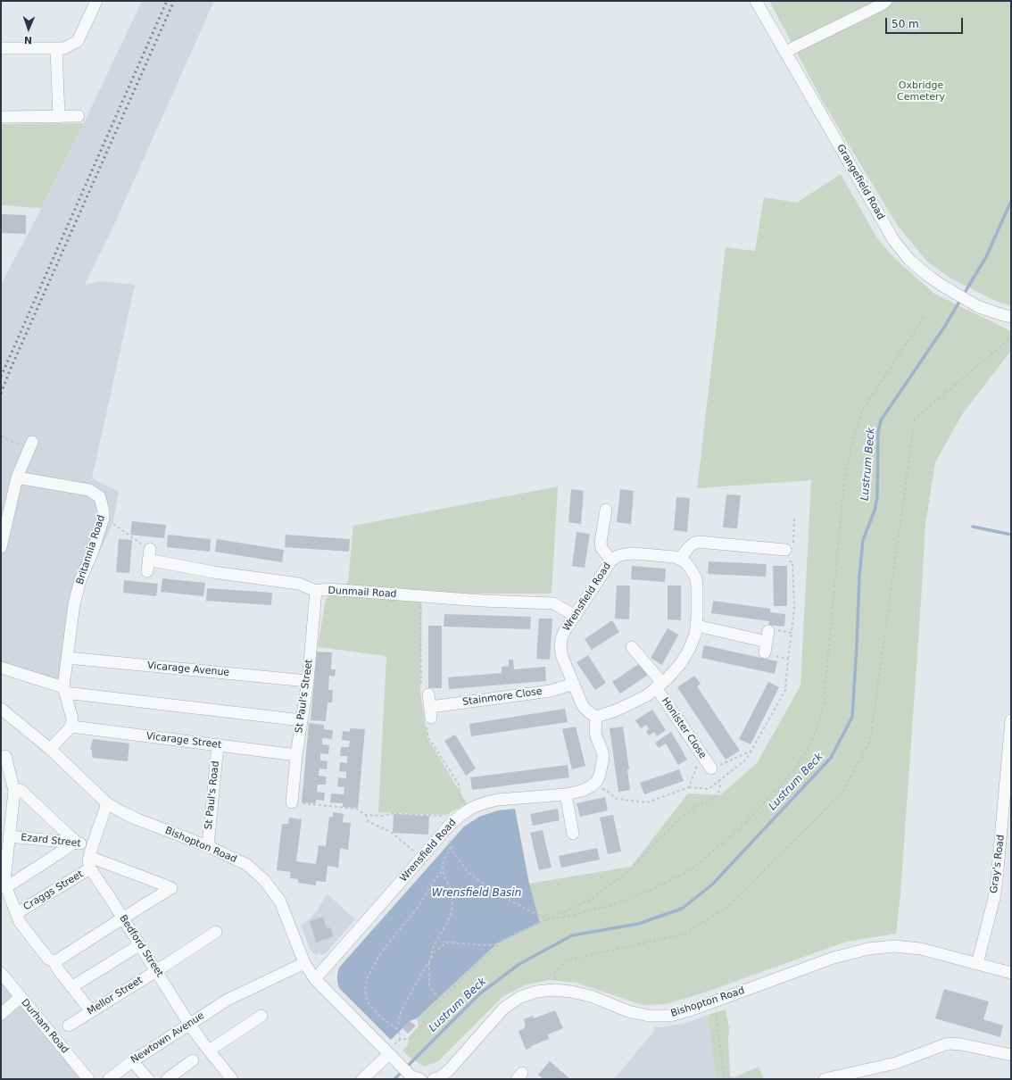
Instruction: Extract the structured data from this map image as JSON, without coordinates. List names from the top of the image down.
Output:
{
  "streets": {
    "street": [
      "Grangefield Road",
      "Britannia Road",
      "Dunmail Road",
      "Wrensfield Road",
      "Vicarage Avenue",
      "St Paul's Street",
      "Stainmore Close",
      "Honister Close",
      "Vicarage Street",
      "St Paul's Road",
      "Ezard Street",
      "Bishopton Road",
      "Gray's Road",
      "Craggs Street",
      "Bedford Street",
      "Mellor Street",
      "Durham Road",
      "Newtown Avenue"
    ]
  },
  "crossings": [
    ["Britannia Road", "Vicarage Avenue"],
    ["Britannia Road", "Vicarage Street"],
    ["Dunmail Road", "Wrensfield Road"],
    ["Dunmail Road", "St Paul's Street"],
    ["Wrensfield Road", "Stainmore Close"],
    ["Wrensfield Road", "Bishopton Road"],
    ["Vicarage Avenue", "St Paul's Street"],
    ["St Paul's Street", "Vicarage Street"],
    ["Vicarage Street", "St Paul's Road"],
    ["St Paul's Road", "Bishopton Road"],
    ["Bishopton Road", "Gray's Road"],
    ["Bishopton Road", "Newtown Avenue"],
    ["Craggs Street", "Bedford Street"],
    ["Bedford Street", "Mellor Street"],
    ["Bedford Street", "Newtown Avenue"]
  ],
  "water": ["Lustrum Beck", "Wrensfield Basin"],
  "parks": ["Oxbridge Cemetery"],
  "scale_bar": "50 m",
  "north": "bottom"
}
